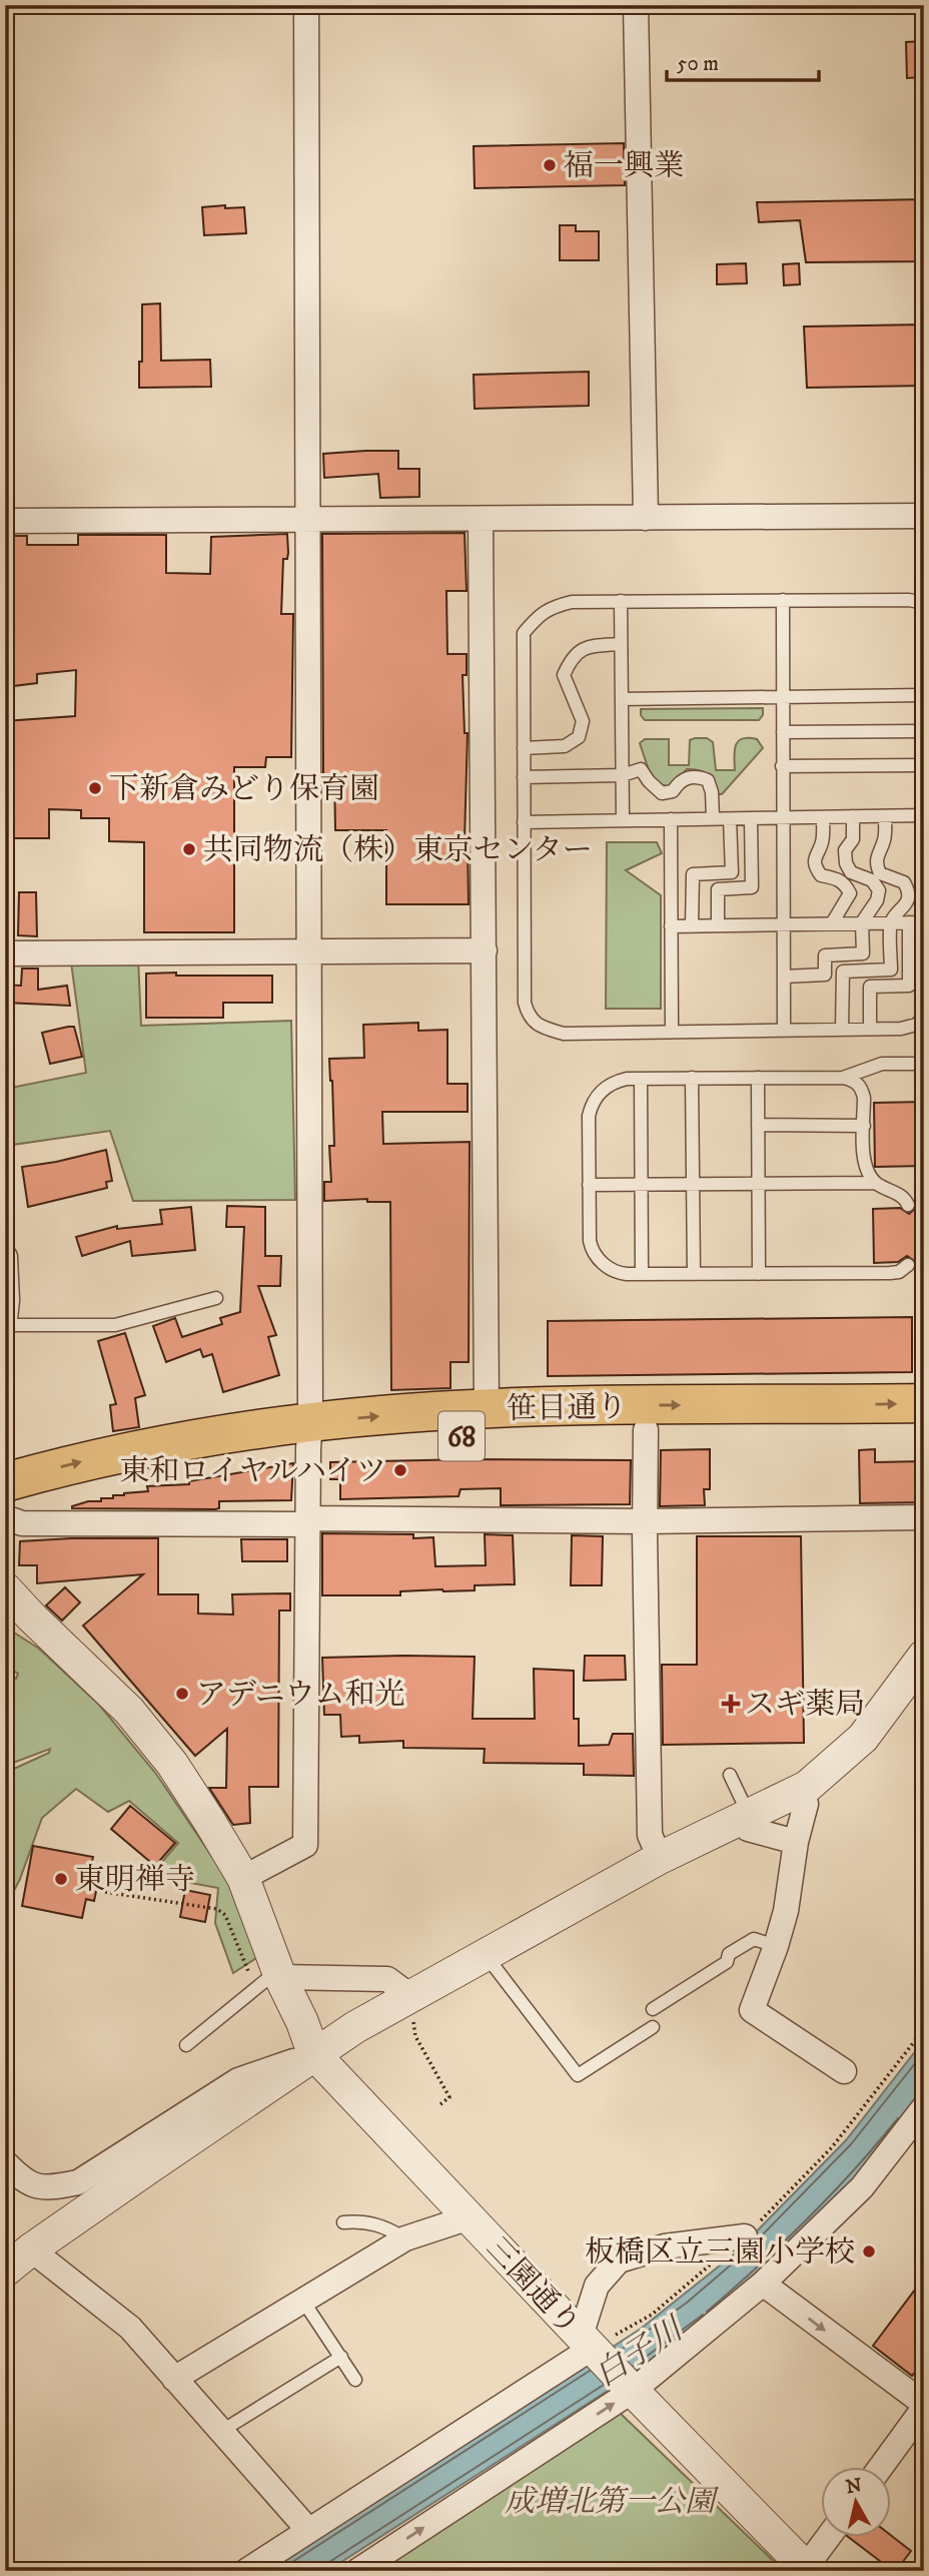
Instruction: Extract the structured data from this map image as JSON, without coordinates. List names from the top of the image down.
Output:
{
  "streets": {
    "main road": ["笹目通り", "68"],
    "street": ["三園通り"]
  },
  "water": ["白子川"],
  "parks": ["成増北第一公園"],
  "places": {
    "other": [
      "福一興業",
      "下新倉みどり保育園",
      "共同物流（株）東京センター",
      "東和ロイヤルハイツ",
      "アデニウム和光",
      "東明禅寺",
      "板橋区立三園小学校"
    ],
    "health": ["スギ薬局"]
  },
  "scale_bar": "50 m",
  "north": "top"
}
